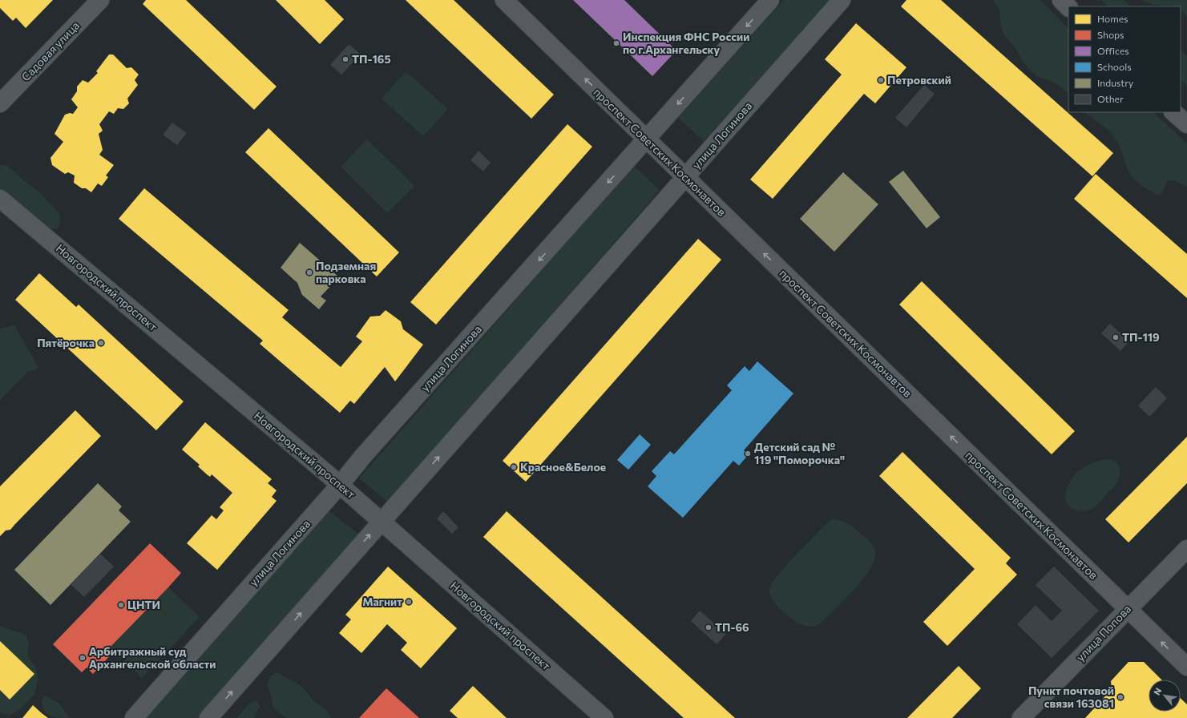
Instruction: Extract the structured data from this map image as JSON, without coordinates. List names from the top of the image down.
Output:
{
  "streets": {
    "main road": ["проспект Советских Космонавтов"],
    "street": [
      "Садовая улица",
      "улица Логинова",
      "Новгородский проспект",
      "улица Попова"
    ]
  },
  "crossings": [
    ["улица Логинова", "проспект Советских Космонавтов"],
    ["улица Логинова", "Новгородский проспект"],
    ["проспект Советских Космонавтов", "улица Попова"]
  ],
  "one_way": ["проспект Советских Космонавтов"],
  "places": [
    "Инспекция ФНС России по г.Архангельску",
    "ТП-165",
    "Петровский",
    "Подземная парковка",
    "ТП-119",
    "Пятёрочка",
    "Детский сад № 119 \"Поморочка\"",
    "Красное&Белое",
    "Магнит",
    "ЦНТИ",
    "ТП-66",
    "Арбитражный суд Архангельской области",
    "Пункт почтовой связи 163081"
  ],
  "legend": [
    "Homes",
    "Shops",
    "Offices",
    "Schools",
    "Industry",
    "Other"
  ],
  "north": "top left"
}
